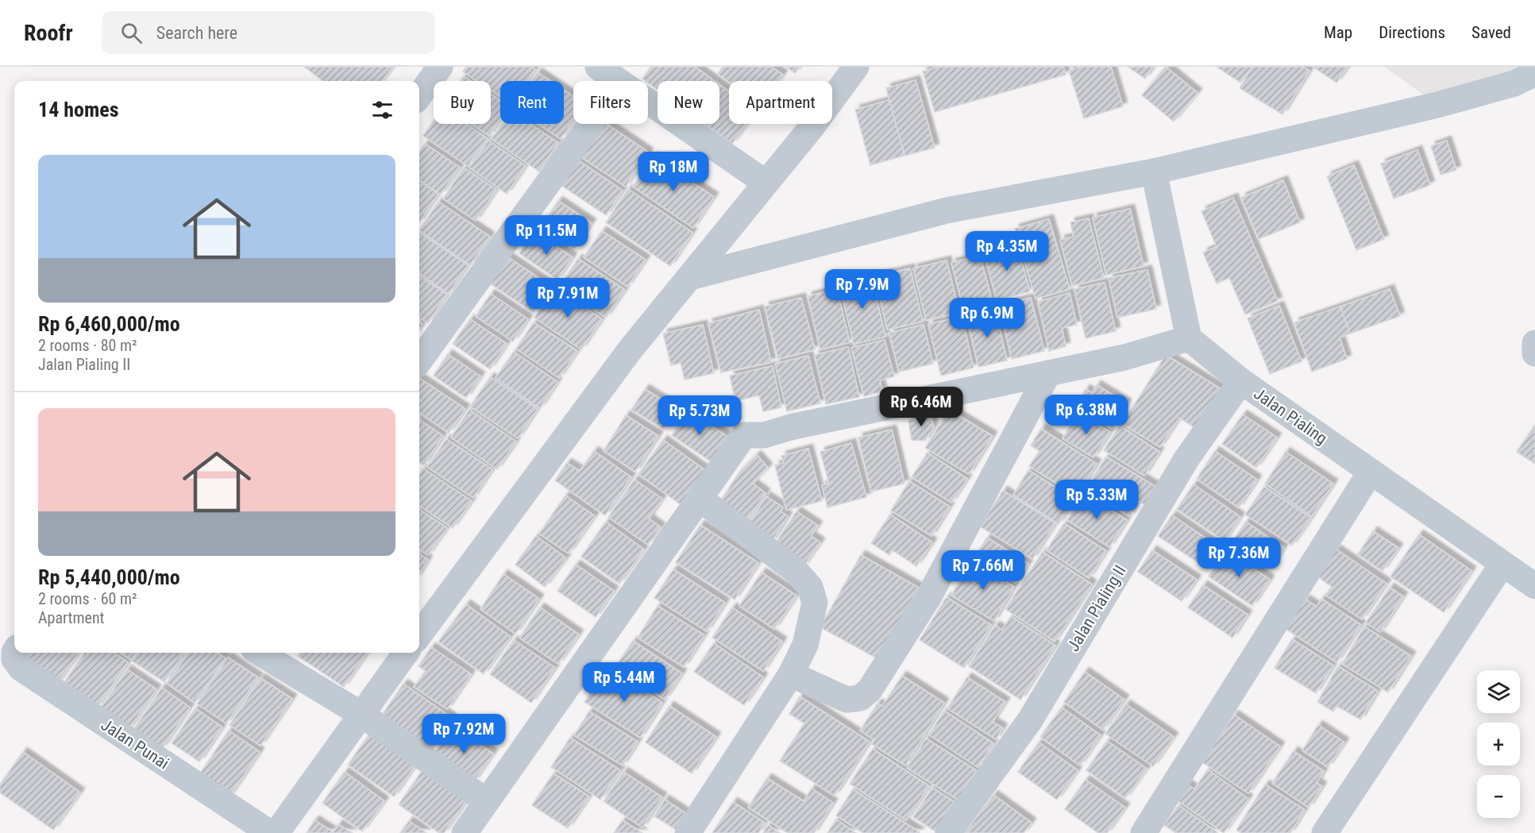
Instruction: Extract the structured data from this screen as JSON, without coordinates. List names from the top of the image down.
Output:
{
  "streets": {
    "street": ["Jalan Pialing", "Jalan Pialing II", "Jalan Punai"]
  },
  "crossings": [
    ["Jalan Pialing", "Jalan Pialing II"]
  ],
  "page": {
    "header": "Roofr",
    "search": "Search here",
    "nav": ["Map", "Directions", "Saved"],
    "chip": [
      "Buy",
      "Rent",
      "Filters",
      "New",
      "Apartment"
    ],
    "heading": "14 homes",
    "list": [
      {
        "name": "Rp 6,460,000/mo",
        "note": "2 rooms · 80 m² · Jalan Pialing II"
      },
      {
        "name": "Rp 5,440,000/mo",
        "note": "2 rooms · 60 m² · Apartment"
      }
    ],
    "price": [
      "Rp 18M",
      "Rp 11.5M",
      "Rp 4.35M",
      "Rp 7.9M",
      "Rp 7.91M",
      "Rp 6.9M",
      "Rp 6.46M",
      "Rp 6.38M",
      "Rp 5.73M",
      "Rp 5.33M",
      "Rp 7.36M",
      "Rp 7.66M",
      "Rp 5.44M",
      "Rp 7.92M"
    ],
    "map_buttons": ["+", "−"]
  }
}
